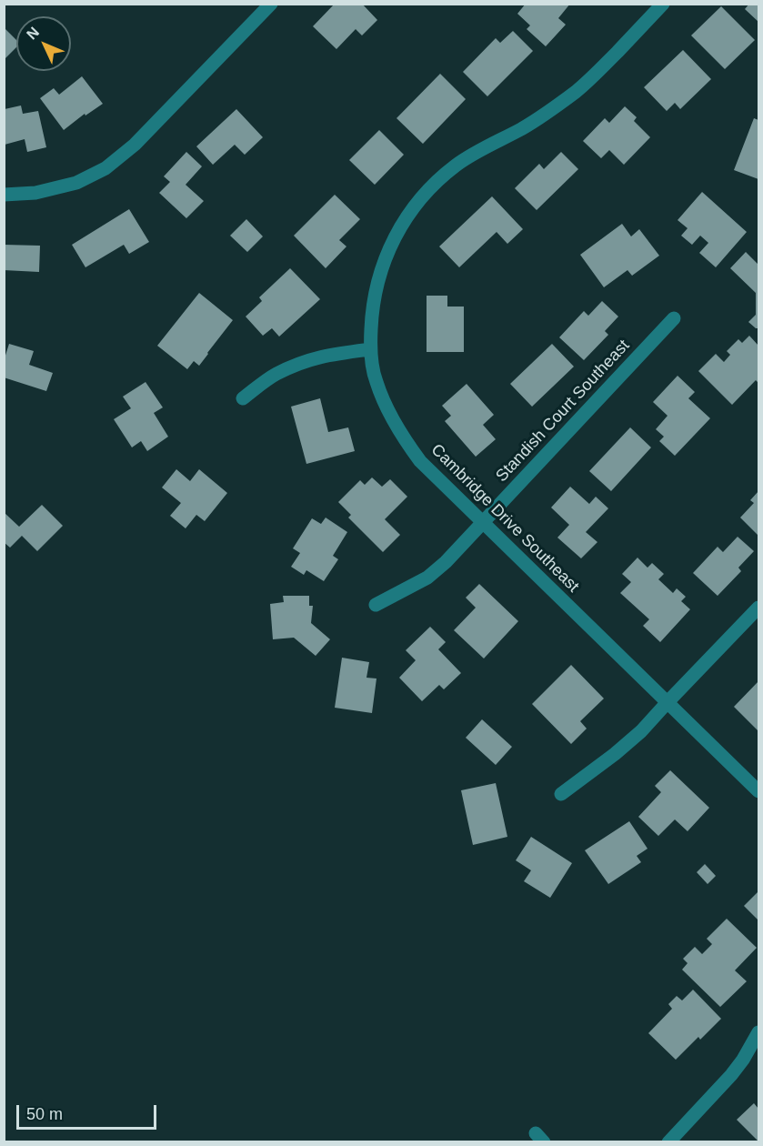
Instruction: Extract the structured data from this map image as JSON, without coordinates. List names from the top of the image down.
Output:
{
  "streets": {
    "street": ["Standish Court Southeast", "Cambridge Drive Southeast"]
  },
  "crossings": [
    ["Standish Court Southeast", "Cambridge Drive Southeast"]
  ],
  "scale_bar": "50 m",
  "north": "top left"
}
